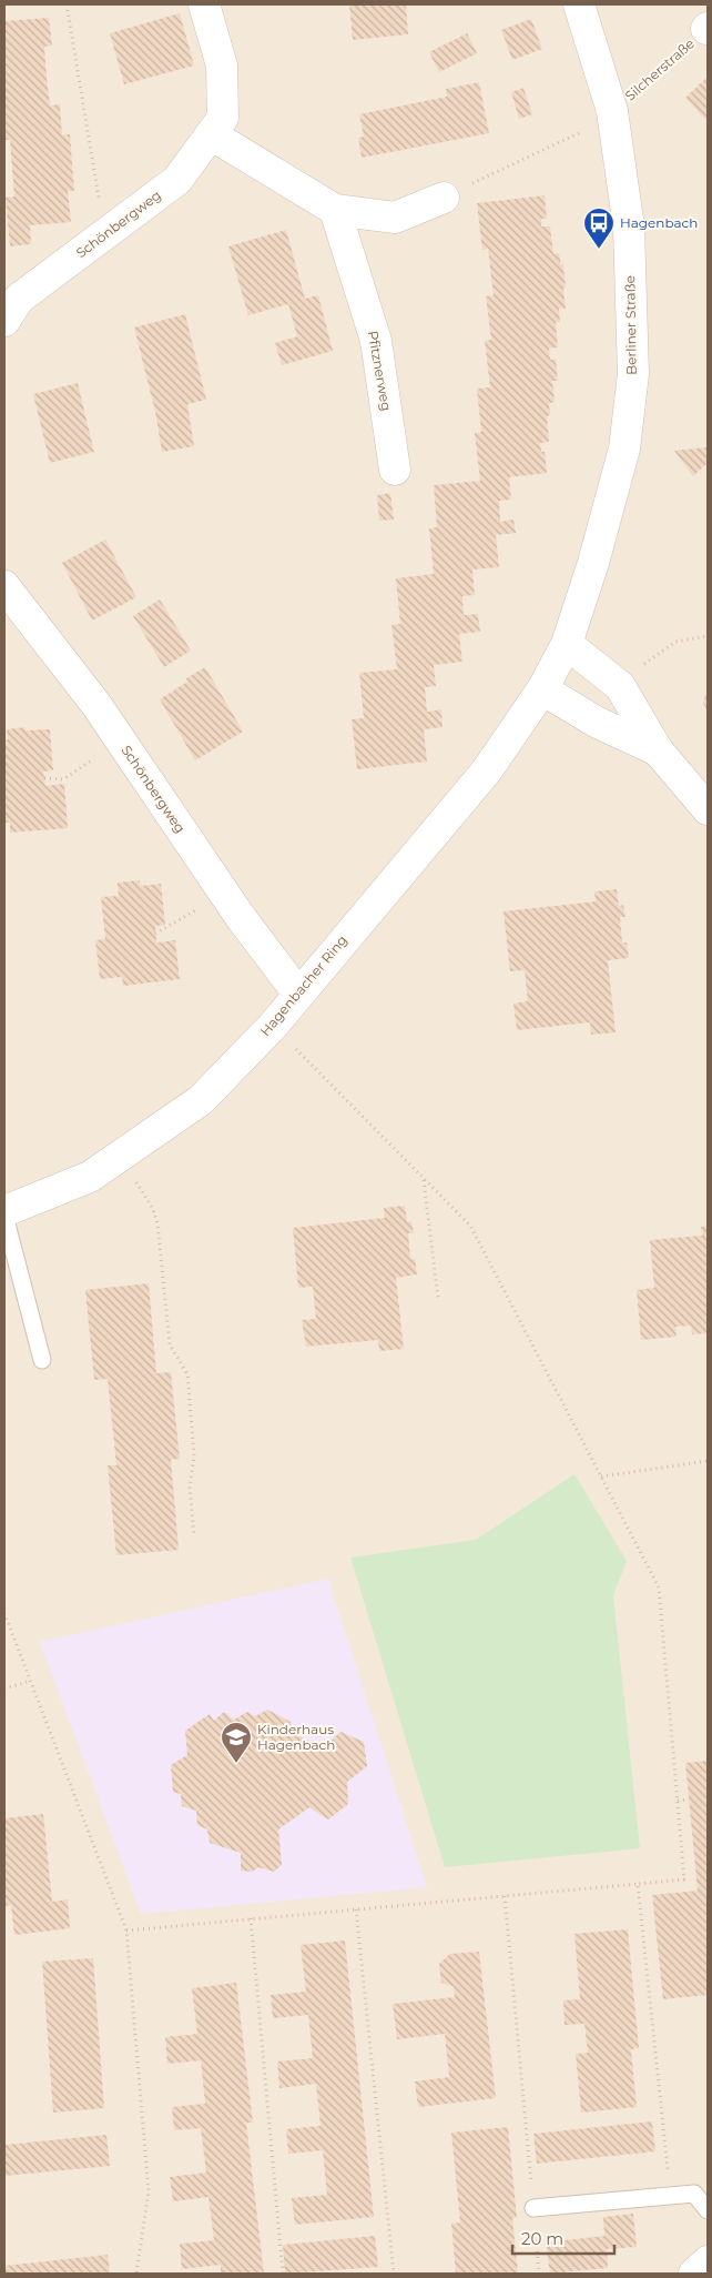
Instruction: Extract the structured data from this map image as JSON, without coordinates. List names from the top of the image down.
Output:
{
  "streets": {
    "street": [
      "Schönbergweg",
      "Berliner Straße",
      "Pfitznerweg",
      "Hagenbacher Ring"
    ],
    "path": ["Silcherstraße"]
  },
  "crossings": [
    ["Silcherstraße", "Berliner Straße"],
    ["Schönbergweg", "Hagenbacher Ring"],
    ["Berliner Straße", "Hagenbacher Ring"]
  ],
  "places": {
    "bus stop": ["Hagenbach"],
    "school or university": ["Kinderhaus Hagenbach"]
  },
  "scale_bar": "20 m"
}
